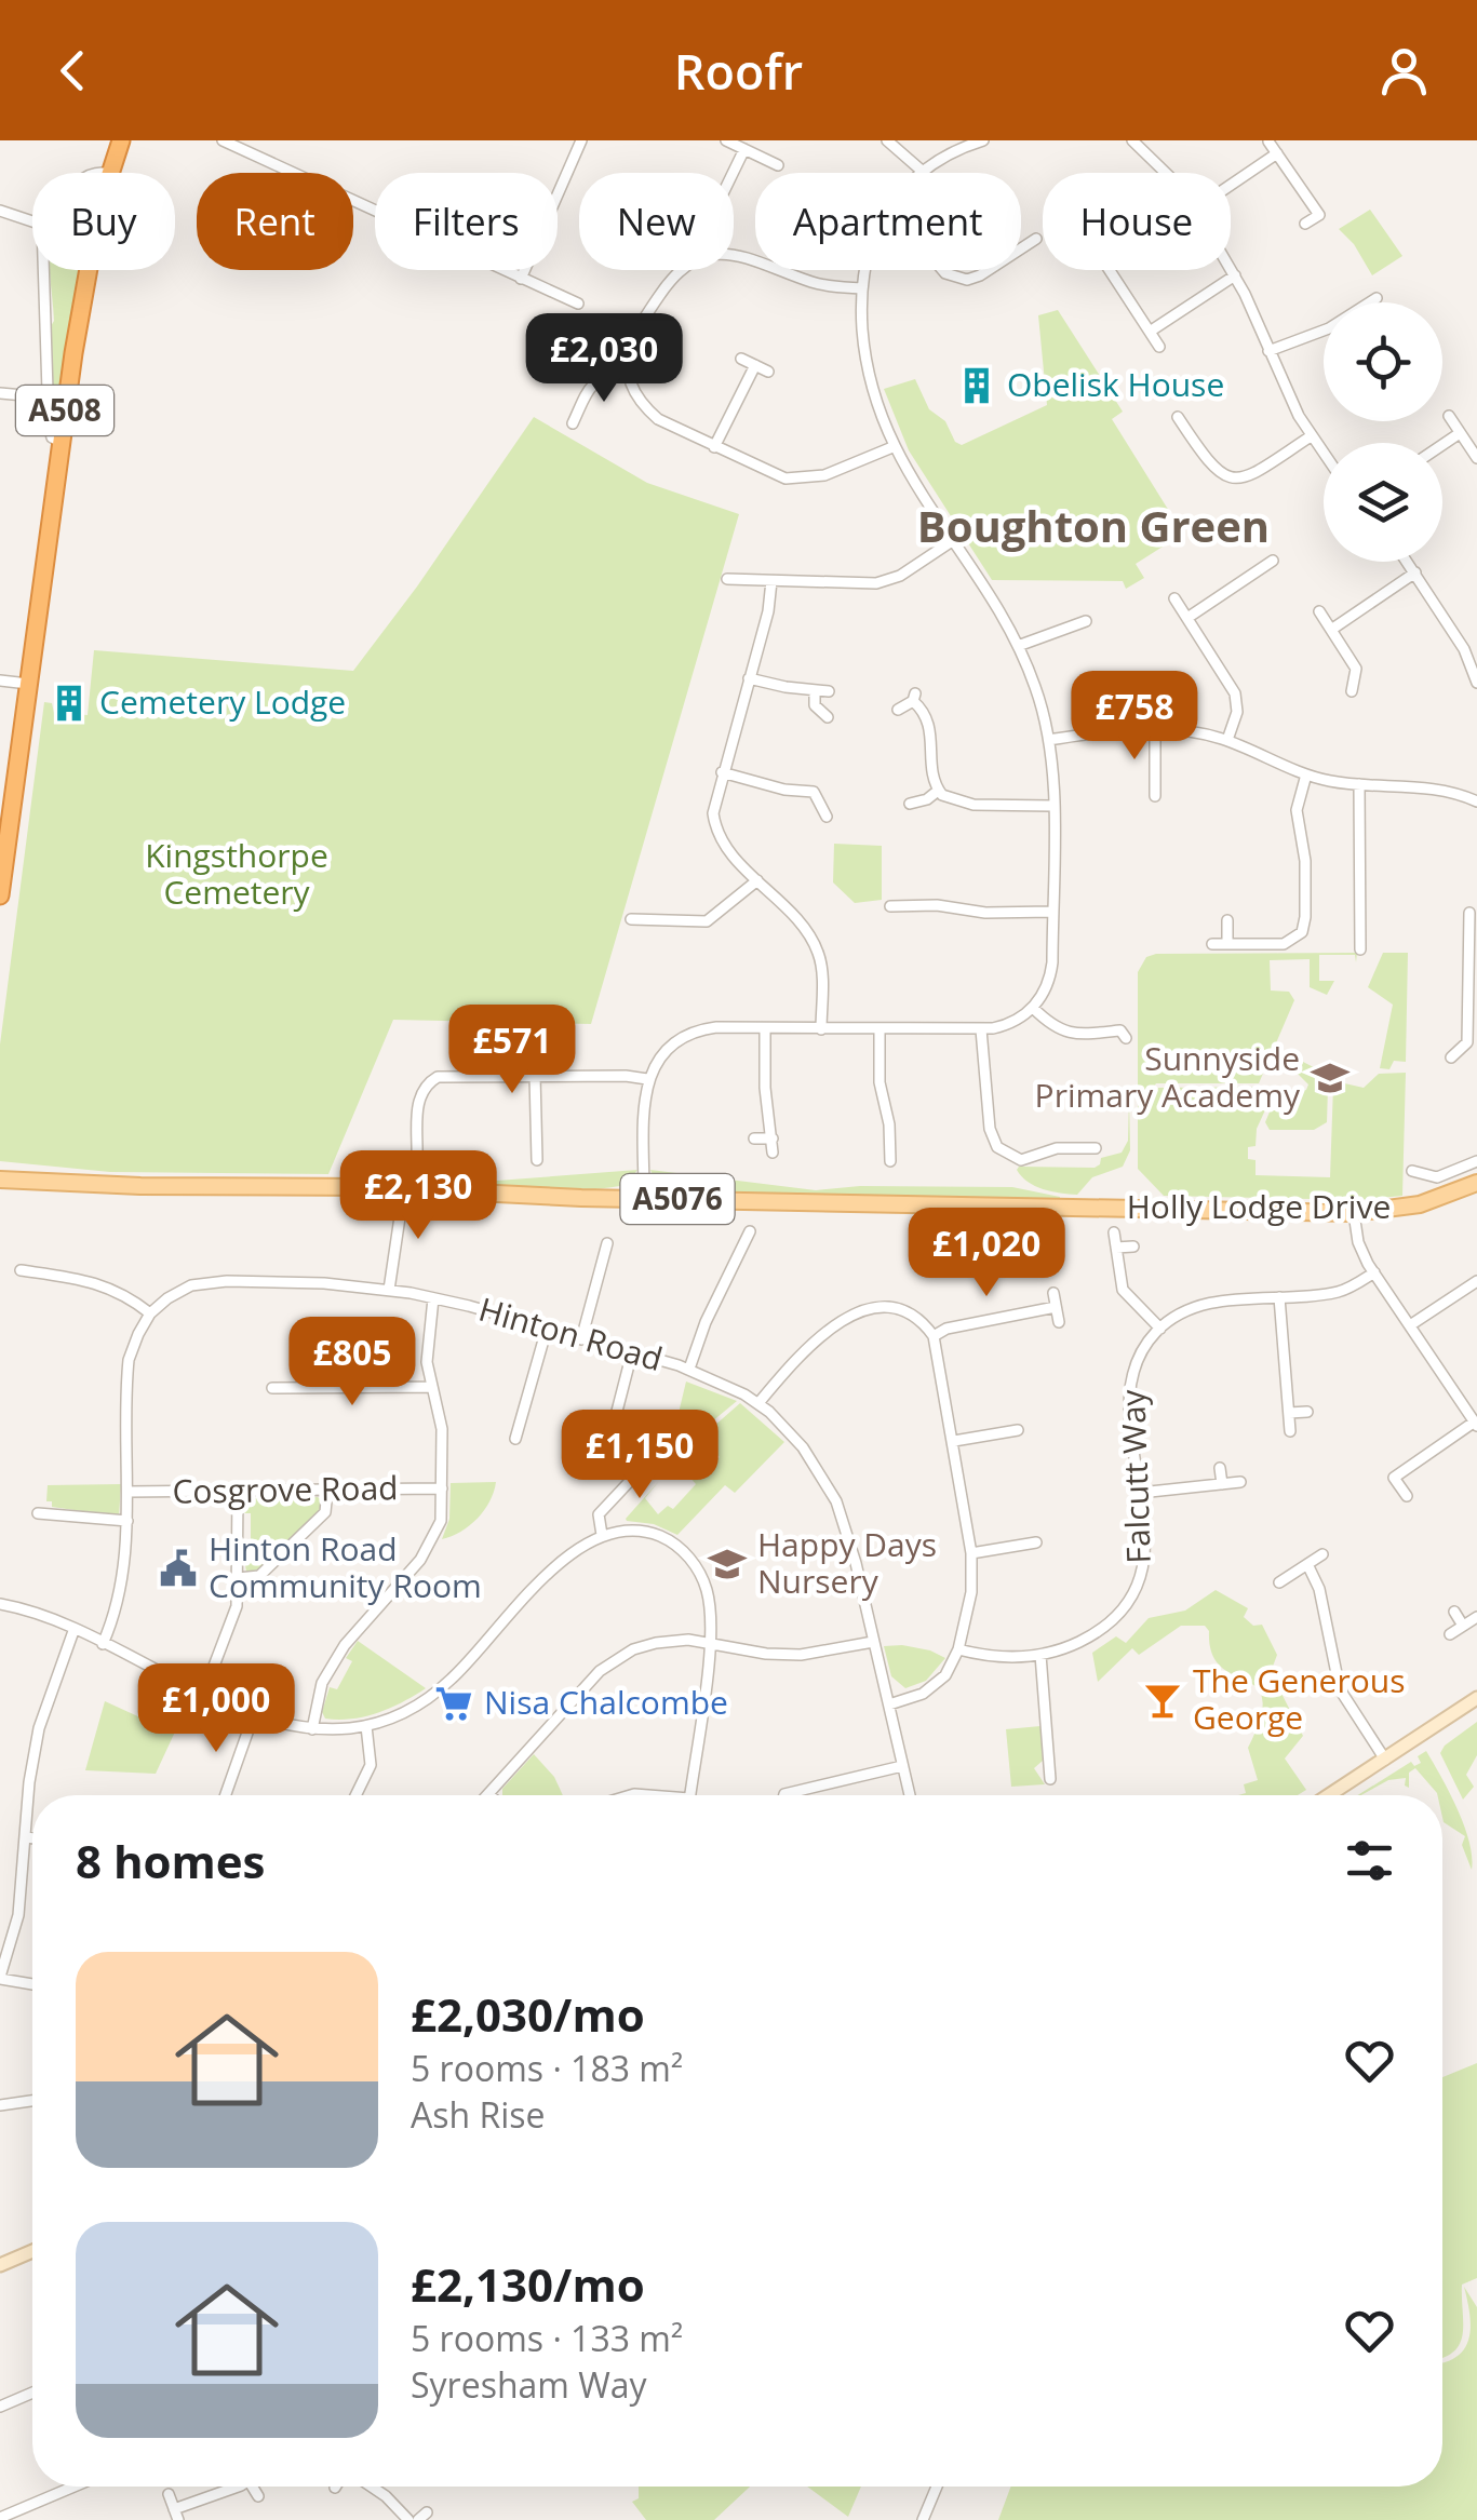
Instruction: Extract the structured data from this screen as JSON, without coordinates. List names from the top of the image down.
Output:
{
  "streets": {
    "highway": ["A508"],
    "main road": ["A5076", "Holly Lodge Drive"],
    "street": ["Hinton Road", "Falcutt Way", "Cosgrove Road"]
  },
  "districts": ["Boughton Green"],
  "parks": ["Kingsthorpe Cemetery"],
  "places": {
    "building": ["Obelisk House", "Cemetery Lodge"],
    "school or university": ["Sunnyside Primary Academy", "Happy Days Nursery"],
    "public building": ["Hinton Road Community Room"],
    "bar": ["The Generous George"],
    "supermarket": ["Nisa Chalcombe"]
  },
  "page": {
    "header": "Roofr",
    "chip": [
      "Buy",
      "Rent",
      "Filters",
      "New",
      "Apartment",
      "House"
    ],
    "price": [
      "£2,030",
      "£758",
      "£571",
      "£2,130",
      "£1,020",
      "£805",
      "£1,150",
      "£1,000"
    ],
    "heading": "8 homes",
    "list": [
      {
        "name": "£2,030/mo",
        "note": "5 rooms · 183 m² · Ash Rise"
      },
      {
        "name": "£2,130/mo",
        "note": "5 rooms · 133 m² · Syresham Way"
      }
    ]
  }
}
